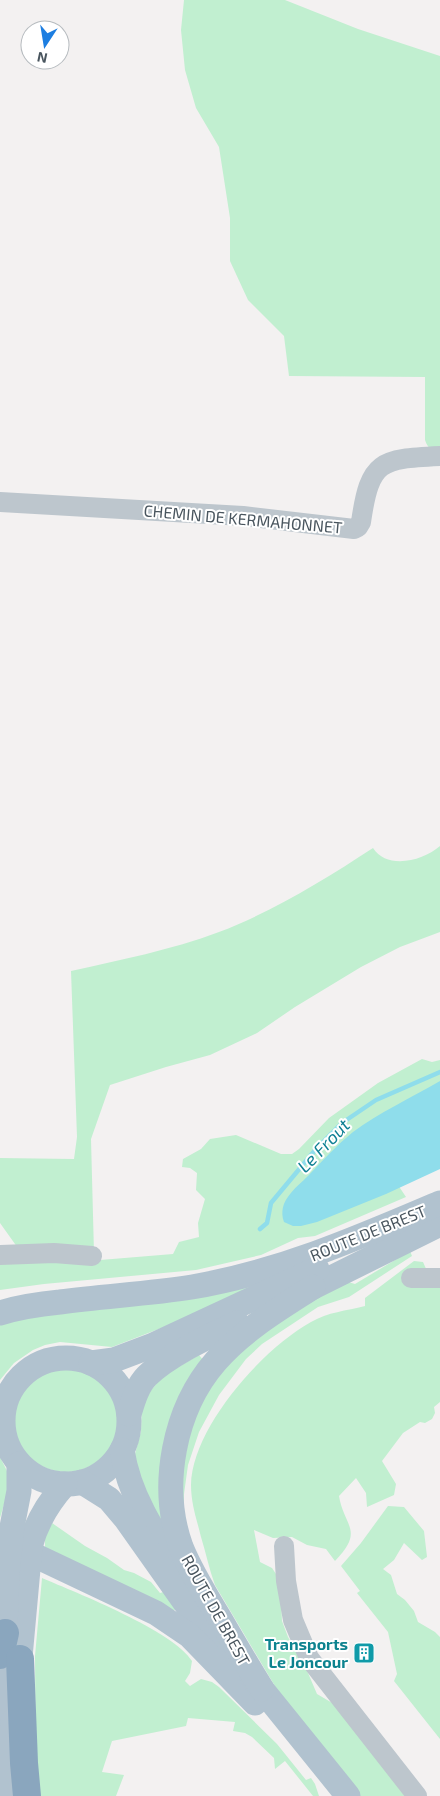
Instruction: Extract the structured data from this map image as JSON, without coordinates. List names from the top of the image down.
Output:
{
  "streets": {
    "main road": ["ROUTE DE BREST"],
    "street": ["CHEMIN DE KERMAHONNET"]
  },
  "water": ["Le Frout"],
  "places": {
    "building": ["Transports Le Joncour"]
  },
  "north": "bottom"
}
